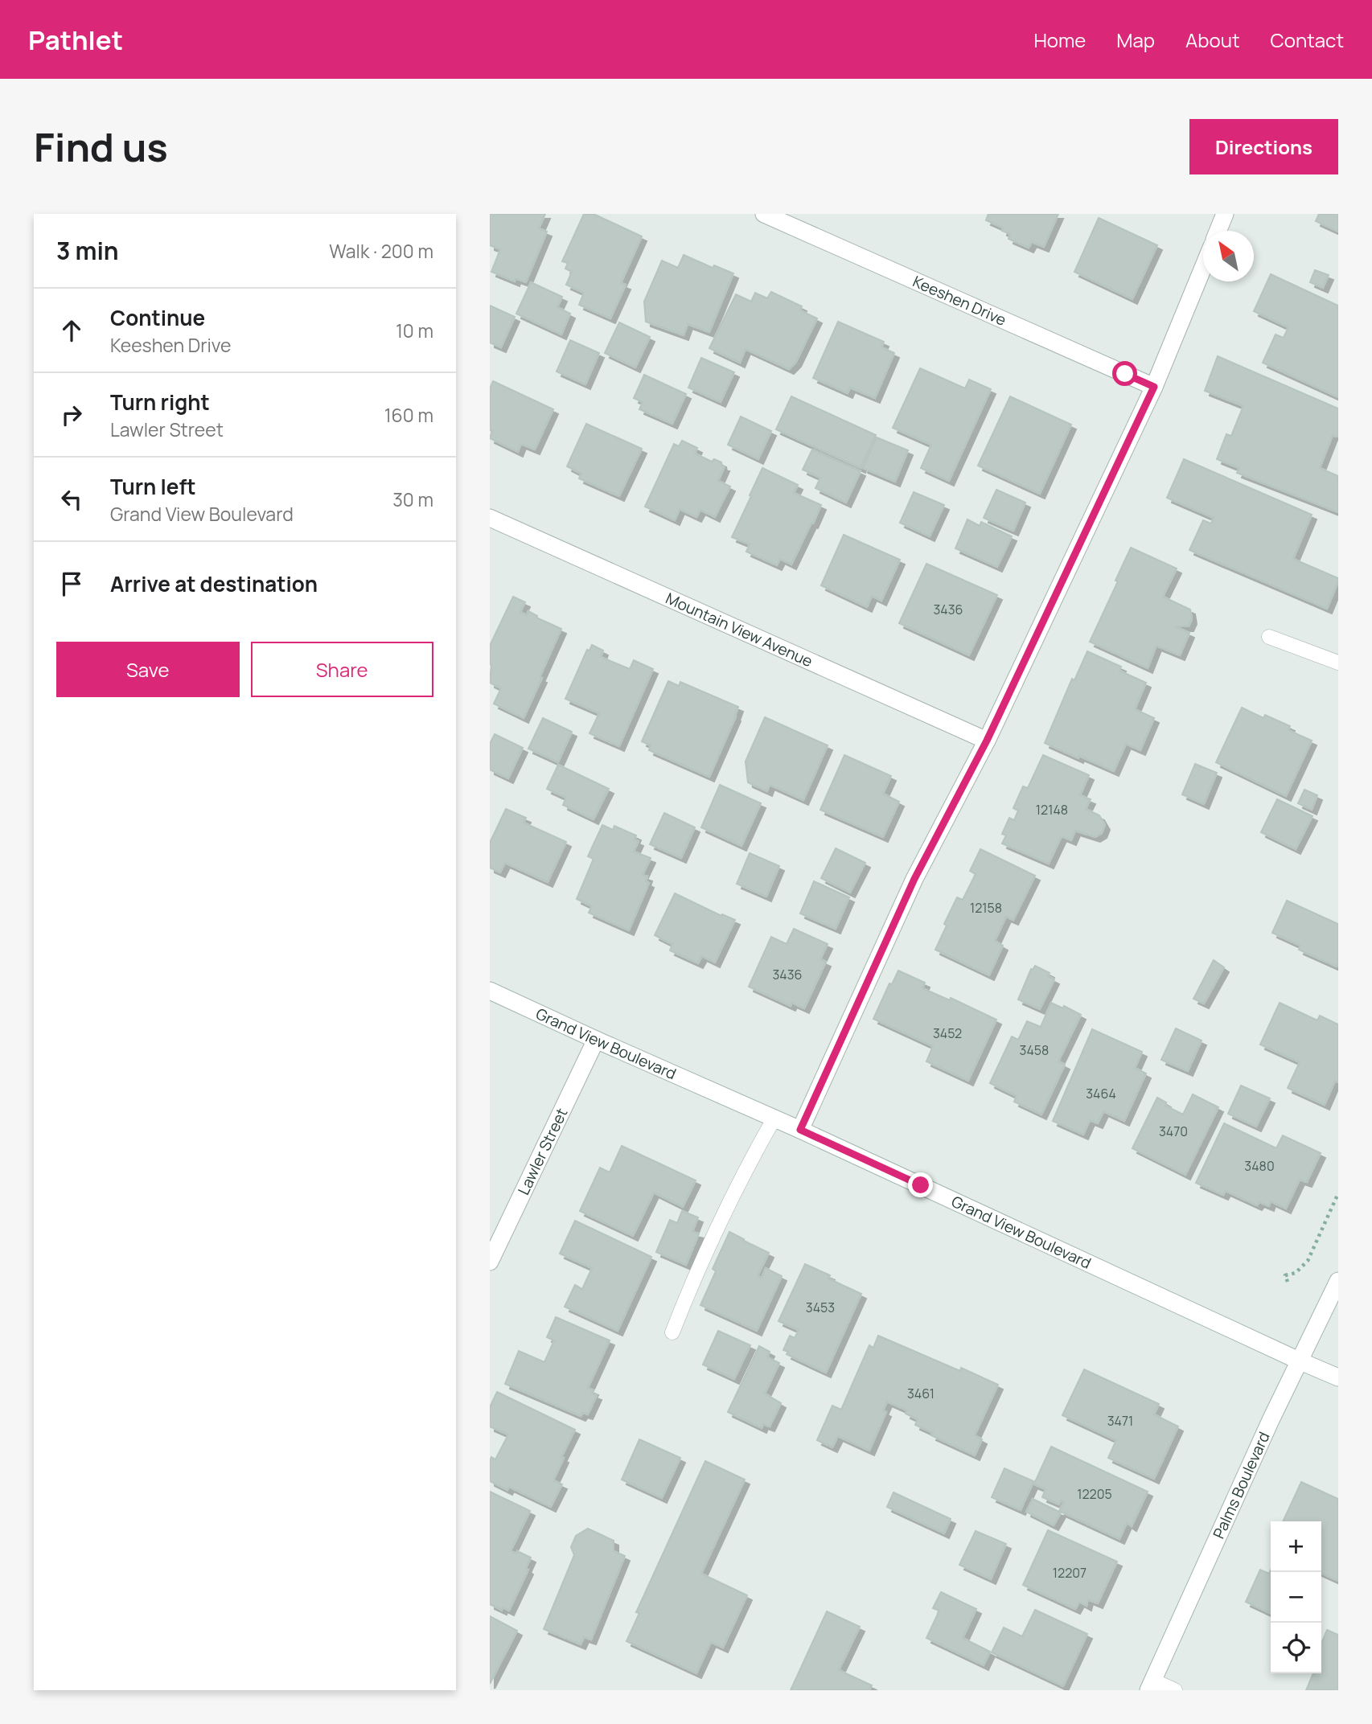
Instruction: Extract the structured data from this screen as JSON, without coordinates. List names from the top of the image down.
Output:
{
  "streets": {
    "street": [
      "Keeshen Drive",
      "Mountain View Avenue",
      "Grand View Boulevard",
      "Lawler Street",
      "Palms Boulevard"
    ]
  },
  "crossings": [
    ["Grand View Boulevard", "Lawler Street"],
    ["Grand View Boulevard", "Palms Boulevard"]
  ],
  "house_numbers": [
    "3436",
    "12148",
    "12158",
    "3436",
    "3452",
    "3458",
    "3464",
    "3470",
    "3480",
    "3453",
    "3461",
    "3471",
    "12205",
    "12207"
  ],
  "north": "top left",
  "page": {
    "header": "Pathlet",
    "nav": [
      "Home",
      "Map",
      "About",
      "Contact"
    ],
    "buttons": [
      "Directions",
      ["Save", "Share"]
    ],
    "title": "Find us",
    "heading": ["3 min", "Walk · 200 m"],
    "list": [
      ["Continue", "Keeshen Drive", "10 m"],
      ["Turn right", "Lawler Street", "160 m"],
      ["Turn left", "Grand View Boulevard", "30 m"],
      "Arrive at destination"
    ],
    "map_buttons": ["+", "−"]
  }
}
